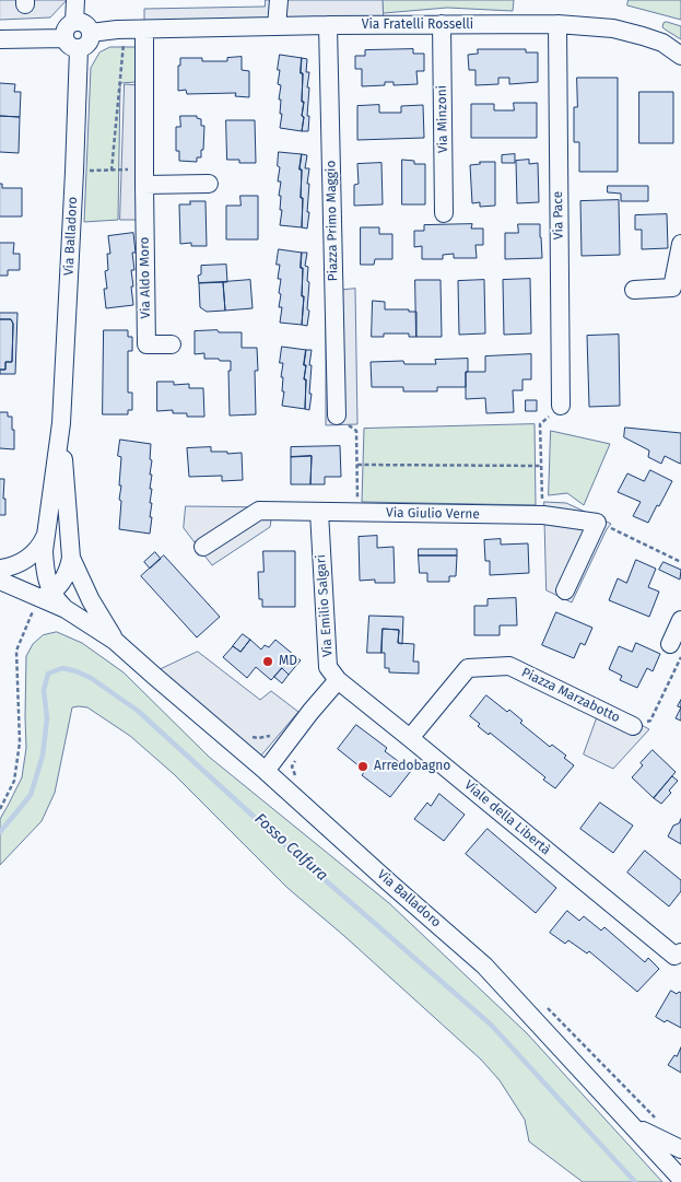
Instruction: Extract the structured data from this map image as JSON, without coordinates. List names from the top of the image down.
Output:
{
  "streets": {
    "street": [
      "Via Fratelli Rosselli",
      "Via Minzoni",
      "Via Pace",
      "Piazza Primo Maggio",
      "Via Balladoro",
      "Via Aldo Moro",
      "Via Giulio Verne",
      "Via Emilio Salgari",
      "Piazza Marzabotto",
      "Viale della Libertà"
    ]
  },
  "crossings": [
    ["Via Fratelli Rosselli", "Via Minzoni"],
    ["Via Fratelli Rosselli", "Via Pace"],
    ["Via Fratelli Rosselli", "Piazza Primo Maggio"],
    ["Via Fratelli Rosselli", "Via Balladoro"],
    ["Via Fratelli Rosselli", "Via Aldo Moro"],
    ["Via Giulio Verne", "Via Emilio Salgari"],
    ["Via Emilio Salgari", "Viale della Libertà"],
    ["Piazza Marzabotto", "Viale della Libertà"]
  ],
  "water": ["Fosso Calfura"],
  "places": ["MD", "Arredobagno"]
}
